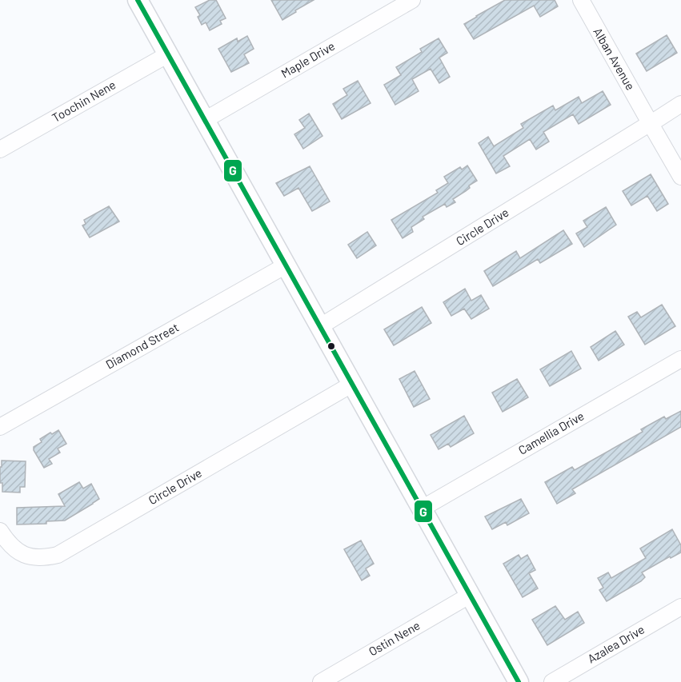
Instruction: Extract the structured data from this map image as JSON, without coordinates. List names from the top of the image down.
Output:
{
  "streets": {
    "street": [
      "Alban Avenue",
      "Maple Drive",
      "Toochin Nene",
      "Circle Drive",
      "Diamond Street",
      "Camellia Drive",
      "Ostin Nene",
      "Azalea Drive"
    ]
  },
  "crossings": [
    ["Alban Avenue", "Circle Drive"]
  ],
  "lines": ["transit line G"]
}
